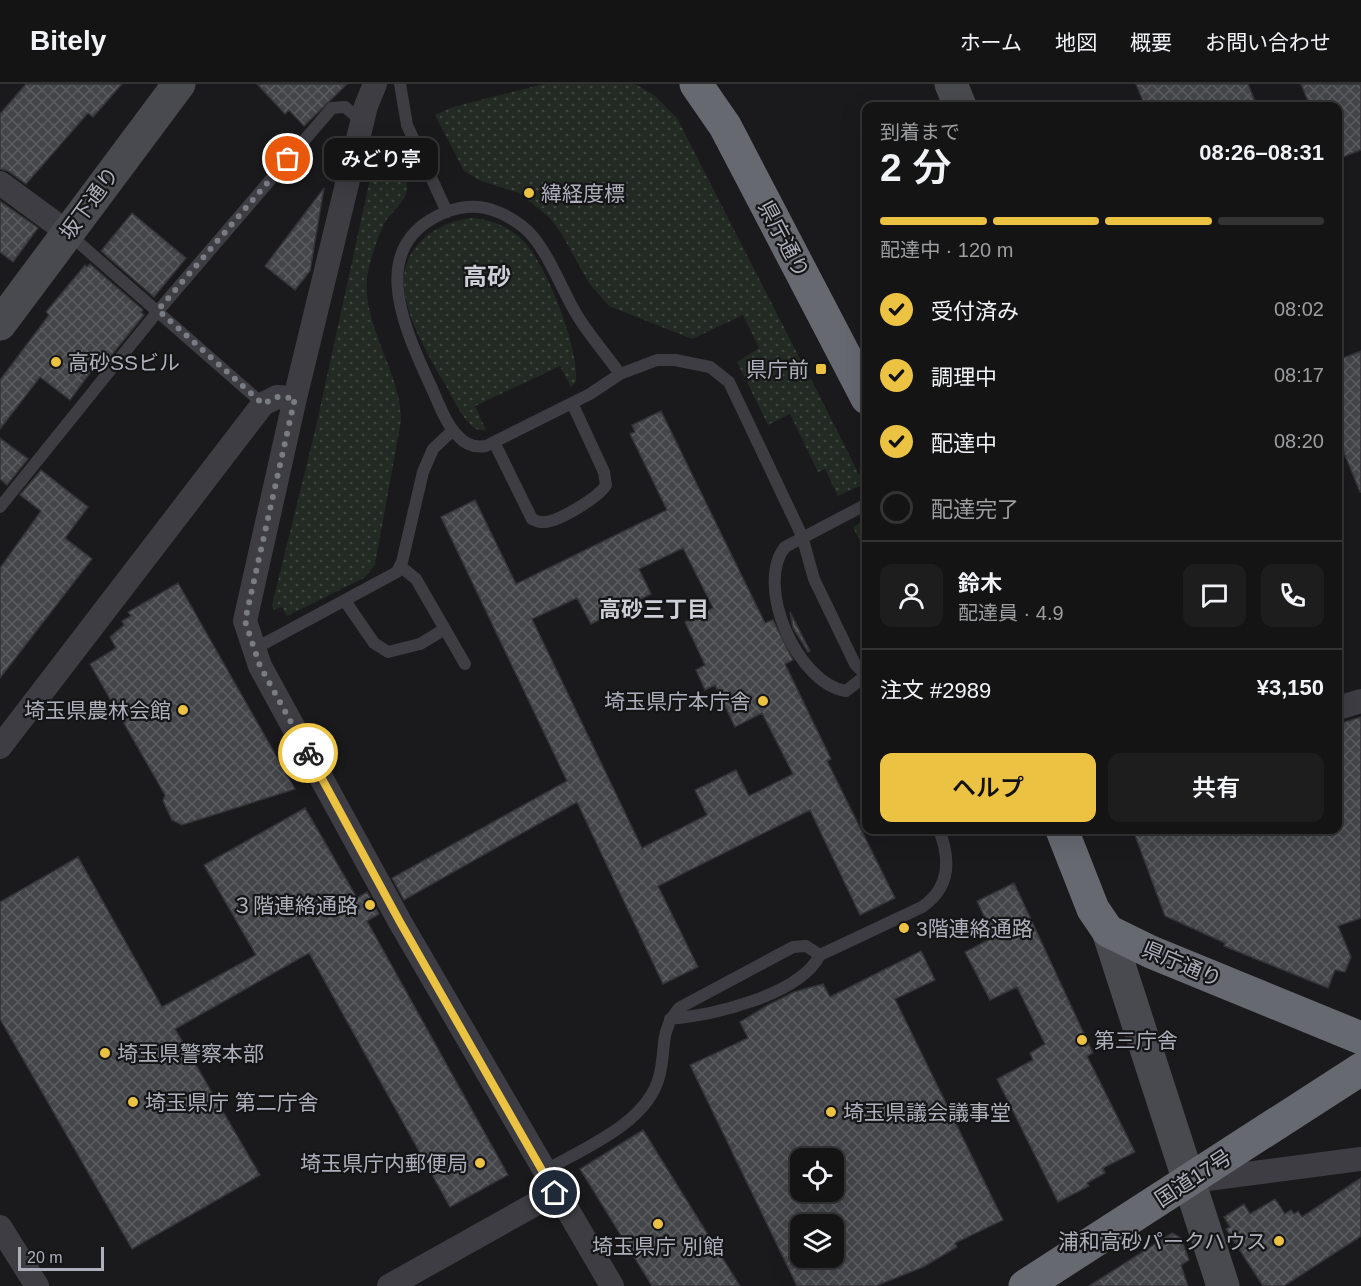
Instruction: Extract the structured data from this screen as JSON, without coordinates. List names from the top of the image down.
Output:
{
  "streets": {
    "highway": ["県庁通り", "国道17号"],
    "street": ["坂下通り"]
  },
  "districts": ["高砂", "高砂三丁目"],
  "places": {
    "other": [
      "みどり亭",
      "緯経度標",
      "高砂SSビル",
      "埼玉県庁本庁舎",
      "埼玉県農林会館",
      "３階連絡通路",
      "3階連絡通路",
      "第三庁舎",
      "埼玉県警察本部",
      "埼玉県庁 第二庁舎",
      "埼玉県議会議事堂",
      "埼玉県庁内郵便局",
      "埼玉県庁 別館",
      "浦和高砂パークハウス"
    ],
    "transit": ["県庁前"]
  },
  "scale_bar": "20 m",
  "page": {
    "header": "Bitely",
    "nav": [
      "ホーム",
      "地図",
      "概要",
      "お問い合わせ"
    ],
    "heading": ["2 分", "到着まで", "08:26–08:31"],
    "panel": [
      "鈴木",
      "配達員 · 4.9",
      "注文 #2989",
      "¥3,150"
    ],
    "bubble": "みどり亭",
    "bar": "配達中 · 120 m",
    "list": [
      ["受付済み", "08:02"],
      ["調理中", "08:17"],
      ["配達中", "08:20"],
      "配達完了"
    ],
    "buttons": ["ヘルプ", "共有"],
    "scale": "20 m"
  }
}
